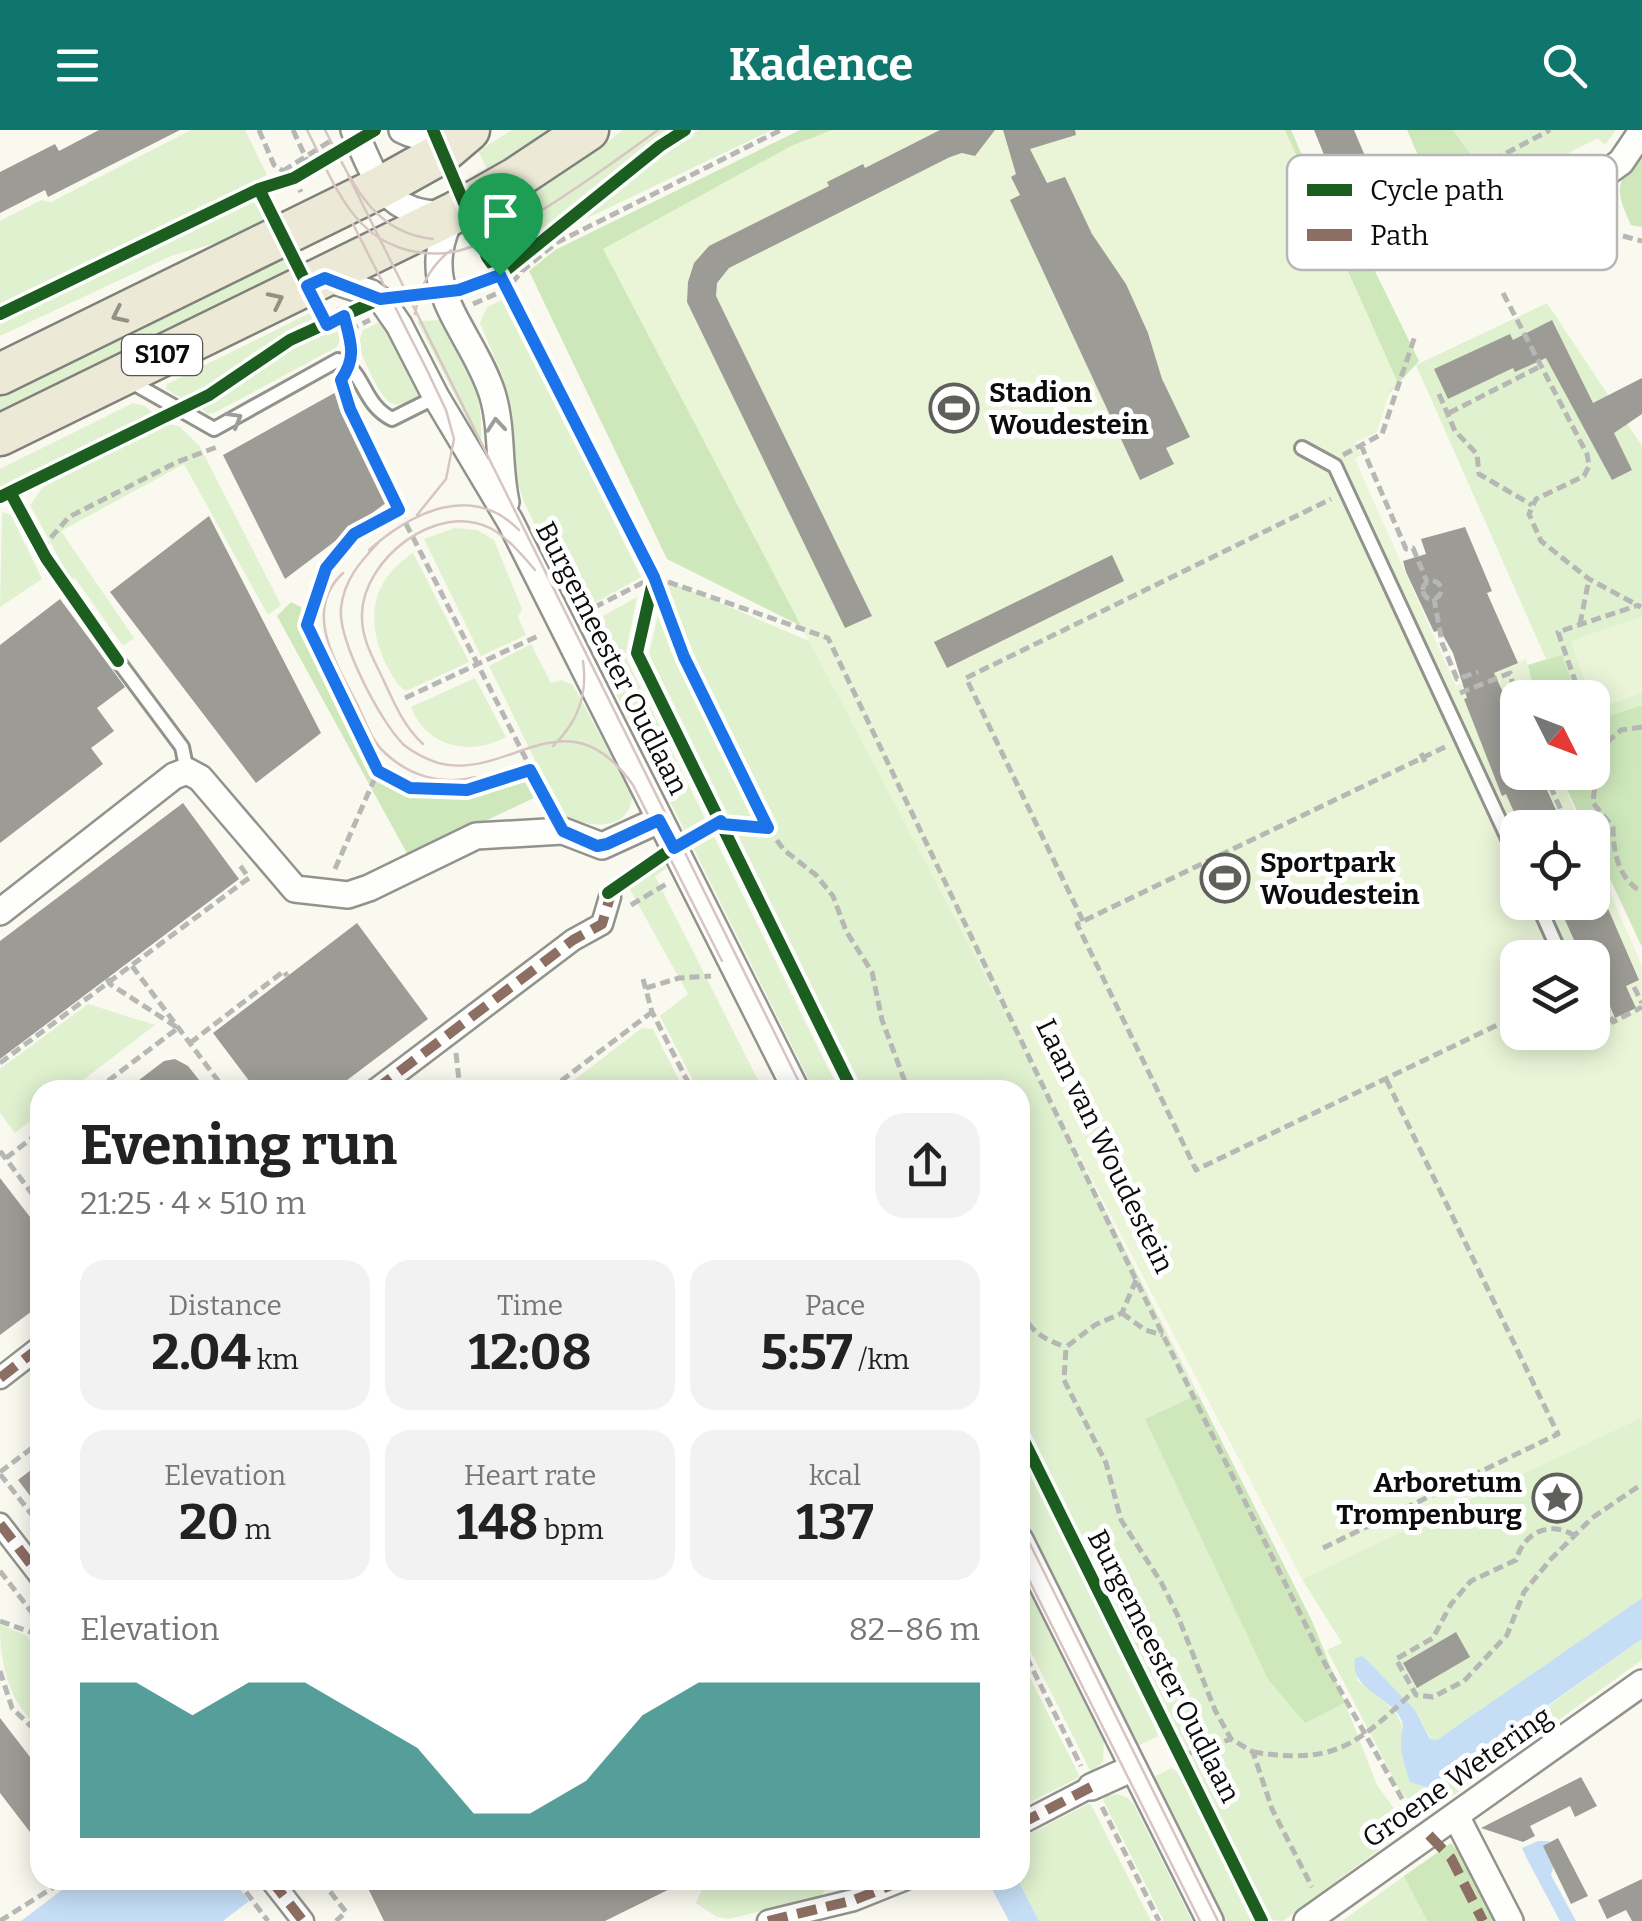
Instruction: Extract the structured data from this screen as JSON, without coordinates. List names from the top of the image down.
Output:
{
  "streets": {
    "main road": ["S107"],
    "street": ["Burgemeester Oudlaan", "Groene Wetering"],
    "path": ["Laan van Woudestein"]
  },
  "crossings": [
    ["S107", "Burgemeester Oudlaan"],
    ["Laan van Woudestein", "Groene Wetering"]
  ],
  "places": {
    "sports": ["Stadion Woudestein", "Sportpark Woudestein"],
    "place": ["Arboretum Trompenburg"]
  },
  "legend": ["Cycle path", "Path"],
  "north": "bottom right",
  "page": {
    "header": "Kadence",
    "heading": ["Evening run", "21:25 · 4 × 510 m"],
    "stats": [
      ["Distance", "2.04 km"],
      ["Time", "12:08"],
      ["Pace", "5:57 /km"],
      ["Elevation", "20 m"],
      ["Heart rate", "148 bpm"],
      ["kcal", "137"]
    ],
    "chart": ["Elevation", "82–86 m"]
  }
}
